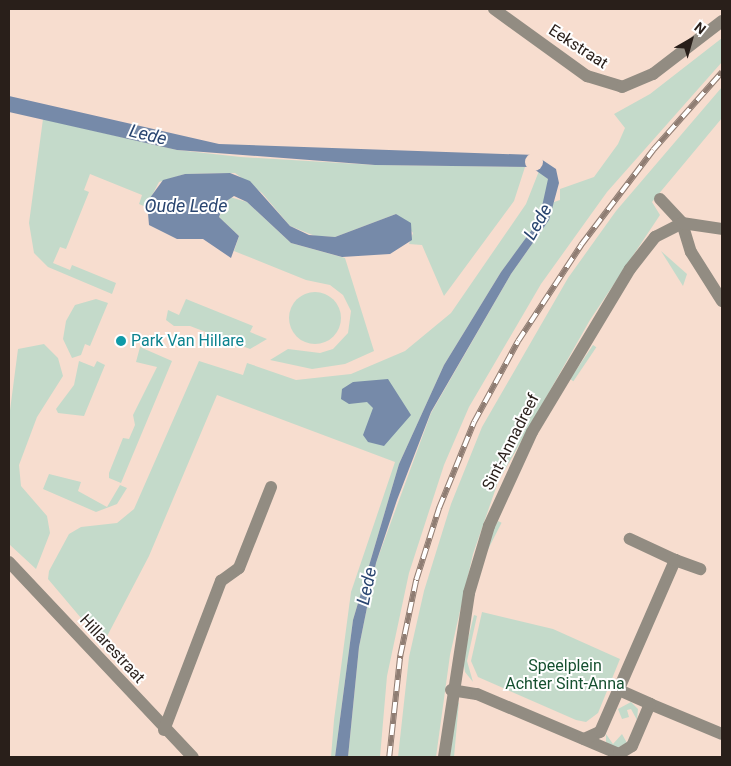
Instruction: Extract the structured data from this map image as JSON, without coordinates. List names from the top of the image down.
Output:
{
  "streets": {
    "street": ["Eekstraat", "Sint-Annadreef", "Hillarestraat"]
  },
  "water": ["Lede", "Oude Lede"],
  "parks": ["Speelplein Achter Sint-Anna"],
  "places": ["Park Van Hillare"],
  "north": "top right"
}
